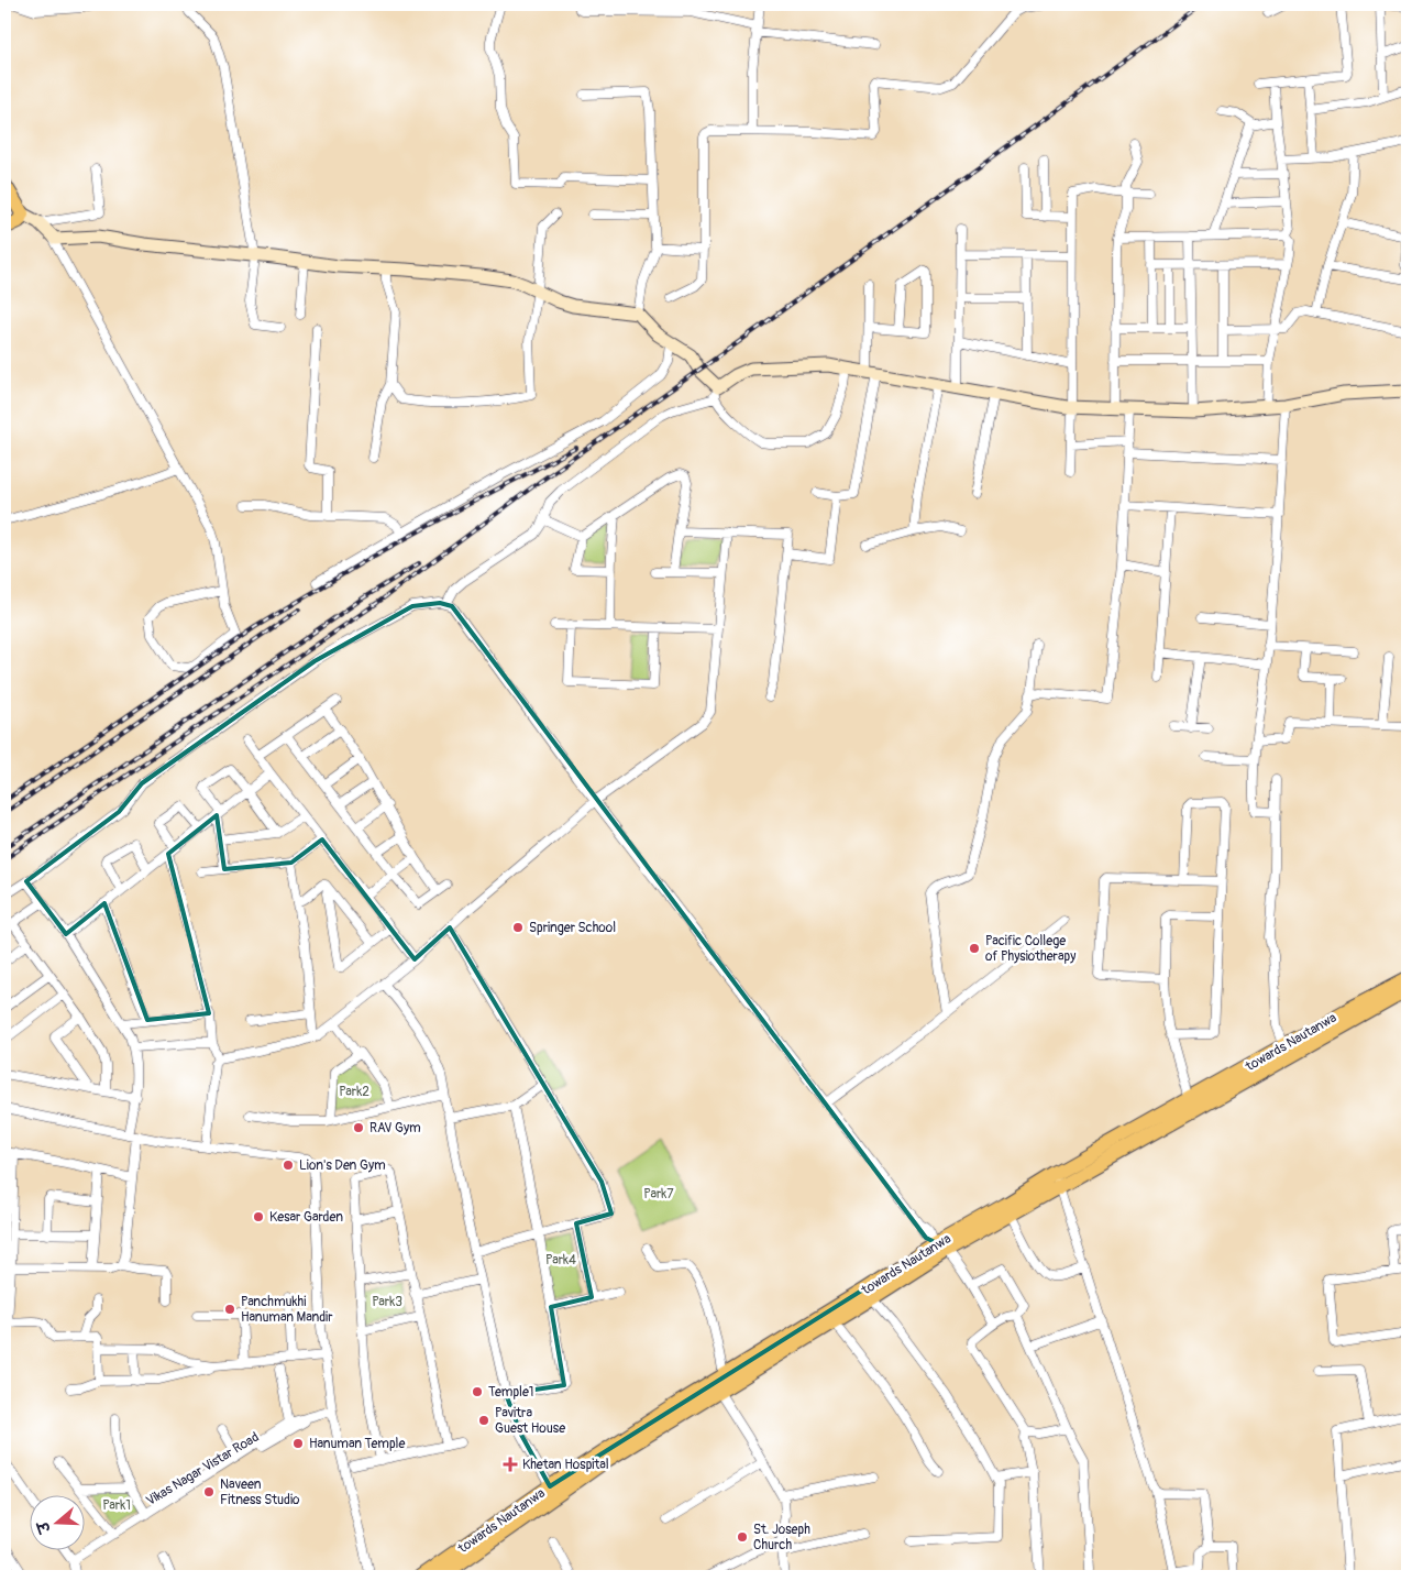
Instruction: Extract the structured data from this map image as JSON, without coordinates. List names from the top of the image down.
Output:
{
  "streets": {
    "main road": ["towards Nautanwa"],
    "street": ["Vikas Nagar Vistar Road"]
  },
  "parks": [
    "Park2",
    "Park7",
    "Park4",
    "Park3",
    "Park1"
  ],
  "places": {
    "other": [
      "Springer School",
      "Pacific College of Physiotherapy",
      "RAV Gym",
      "Lion's Den Gym",
      "Kesar Garden",
      "Panchmukhi Hanuman Mandir",
      "Temple1",
      "Pavitra Guest House",
      "Hanuman Temple",
      "Naveen Fitness Studio",
      "St. Joseph Church"
    ],
    "health": ["Khetan Hospital"]
  },
  "north": "left"
}
